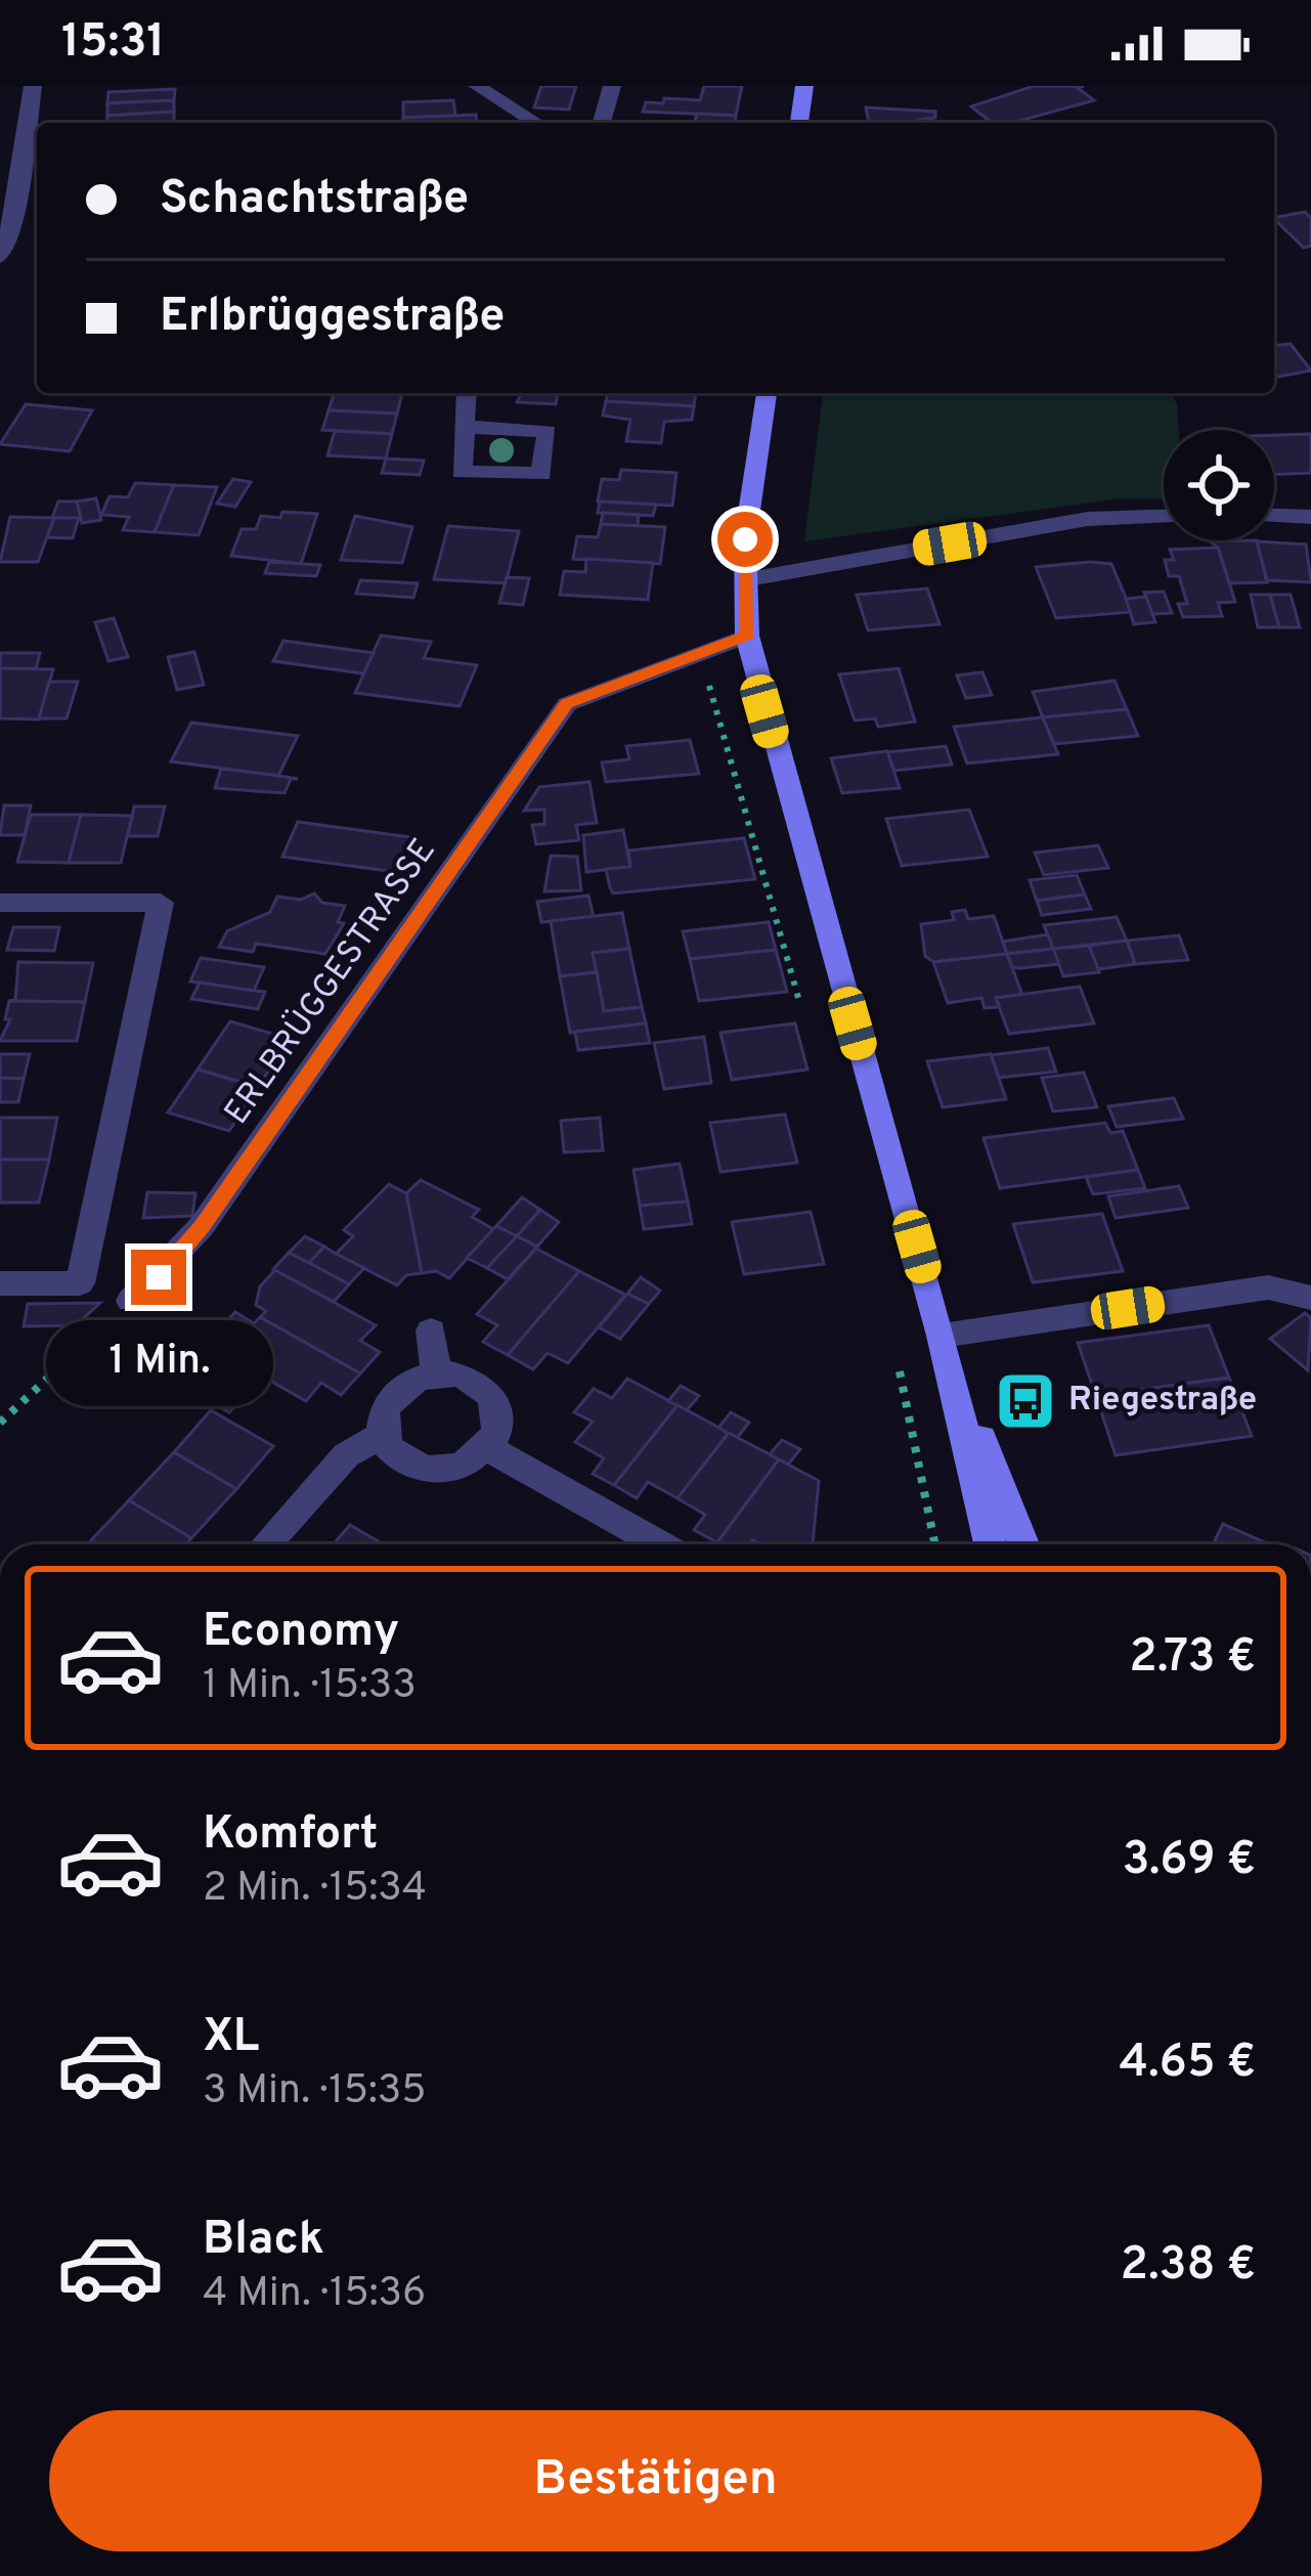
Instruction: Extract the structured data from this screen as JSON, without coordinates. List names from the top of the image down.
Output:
{
  "streets": {
    "street": ["ERLBRÜGGESTRASSE"]
  },
  "places": {
    "bus stop": ["Riegestraße"]
  },
  "page": {
    "status": "15:31",
    "banner": ["Schachtstraße", "Erlbrüggestraße"],
    "bubble": "1 Min.",
    "list": [
      {
        "name": "Economy",
        "note": "1 Min. · 15:33",
        "value": "2.73 €"
      },
      {
        "name": "Komfort",
        "note": "2 Min. · 15:34",
        "value": "3.69 €"
      },
      {
        "name": "XL",
        "note": "3 Min. · 15:35",
        "value": "4.65 €"
      },
      {
        "name": "Black",
        "note": "4 Min. · 15:36",
        "value": "2.38 €"
      }
    ],
    "buttons": "Bestätigen"
  }
}
